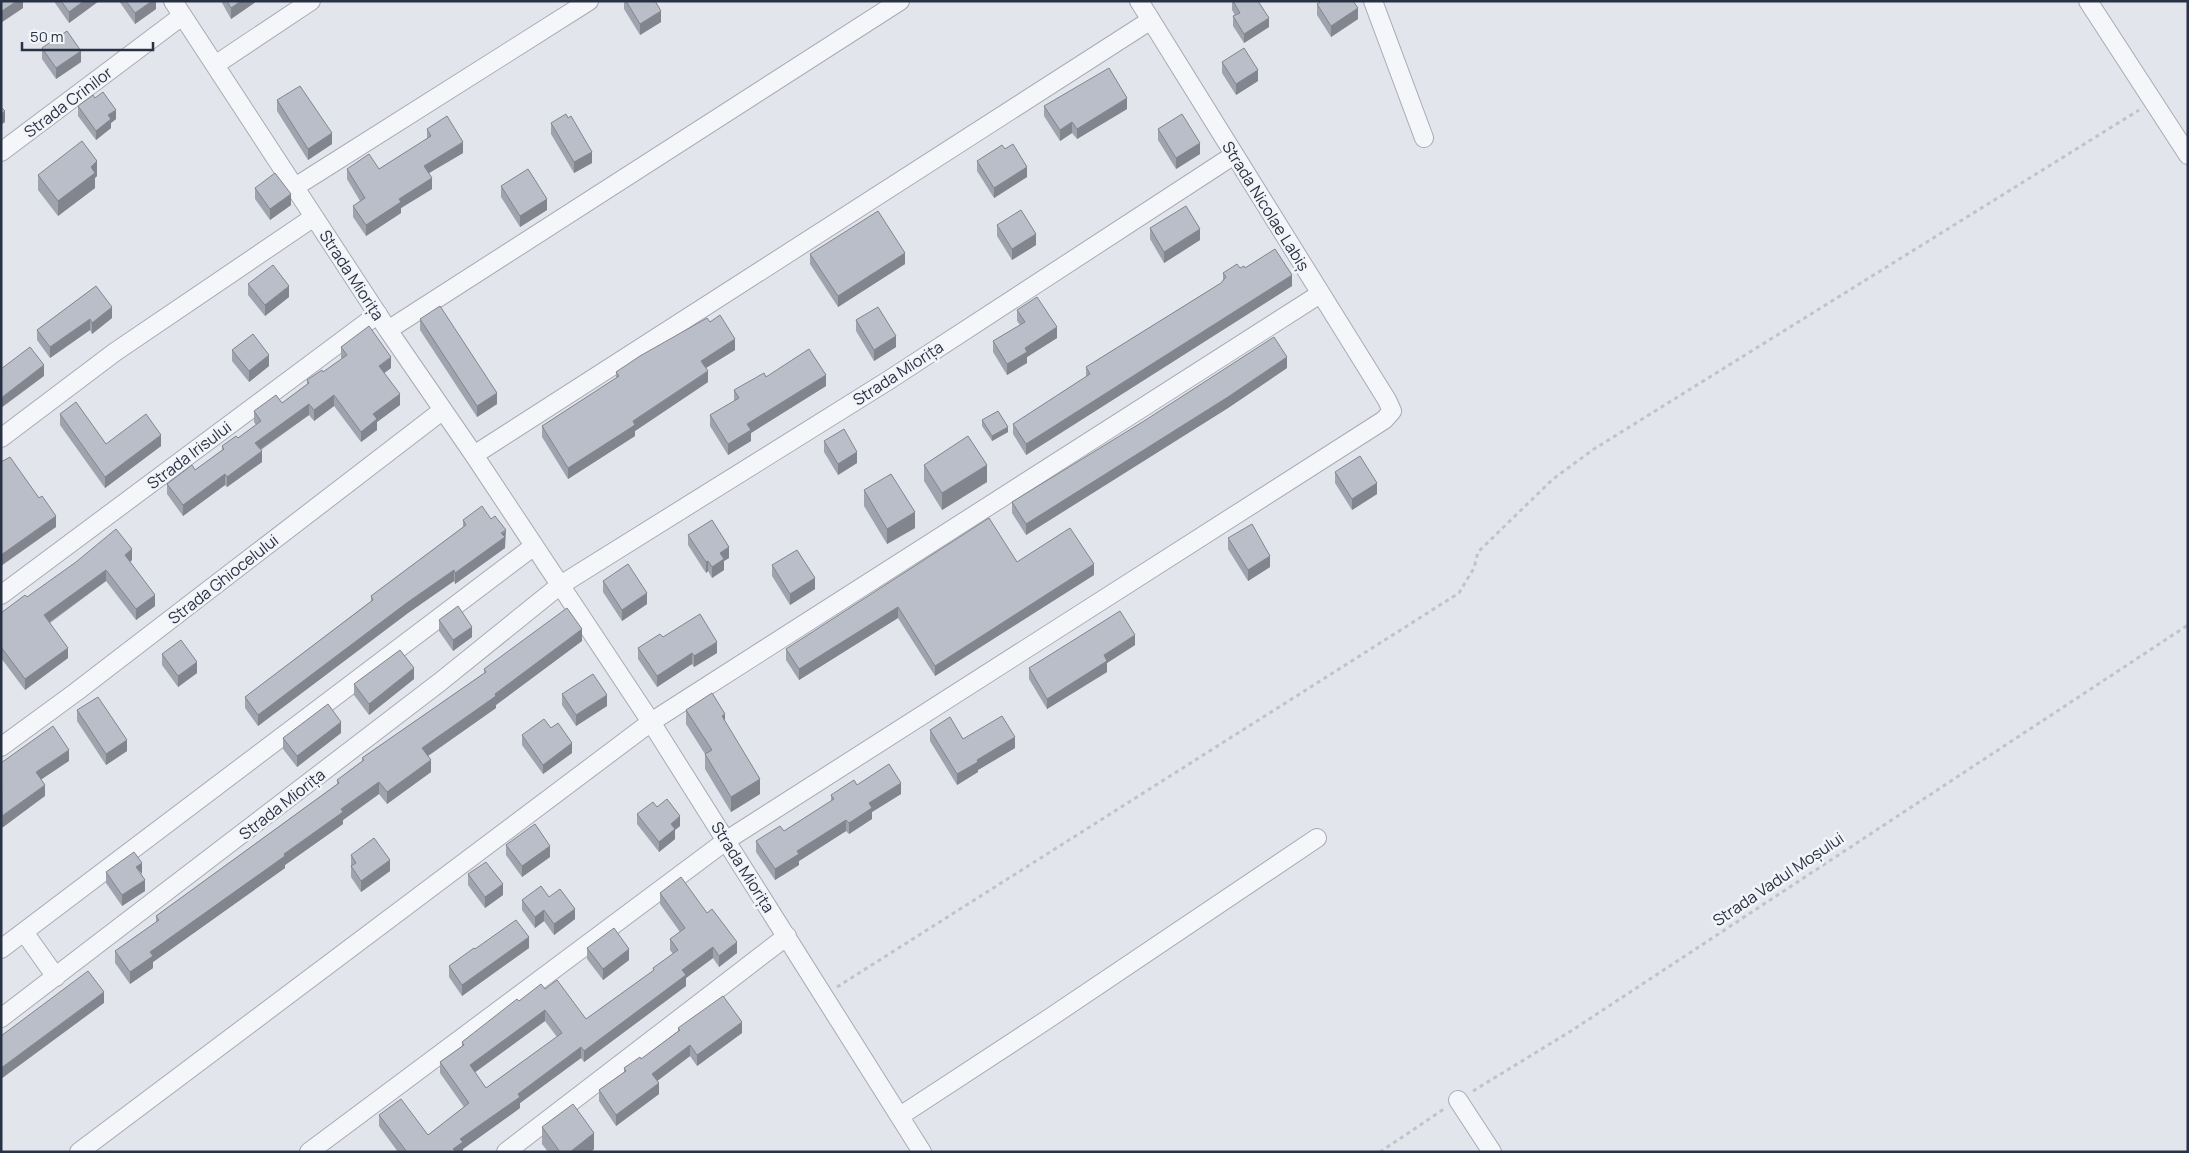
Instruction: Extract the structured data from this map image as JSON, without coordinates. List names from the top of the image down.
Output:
{
  "streets": {
    "street": [
      "Strada Crinilor",
      "Strada Nicolae Labiș",
      "Strada Miorița",
      "Strada Irisului",
      "Strada Ghiocelului"
    ],
    "path": ["Strada Vadul Moșului"]
  },
  "crossings": [
    ["Strada Crinilor", "Strada Miorița"],
    ["Strada Nicolae Labiș", "Strada Miorița"],
    ["Strada Miorița", "Strada Irisului"],
    ["Strada Miorița", "Strada Ghiocelului"]
  ],
  "scale_bar": "50 m"
}
